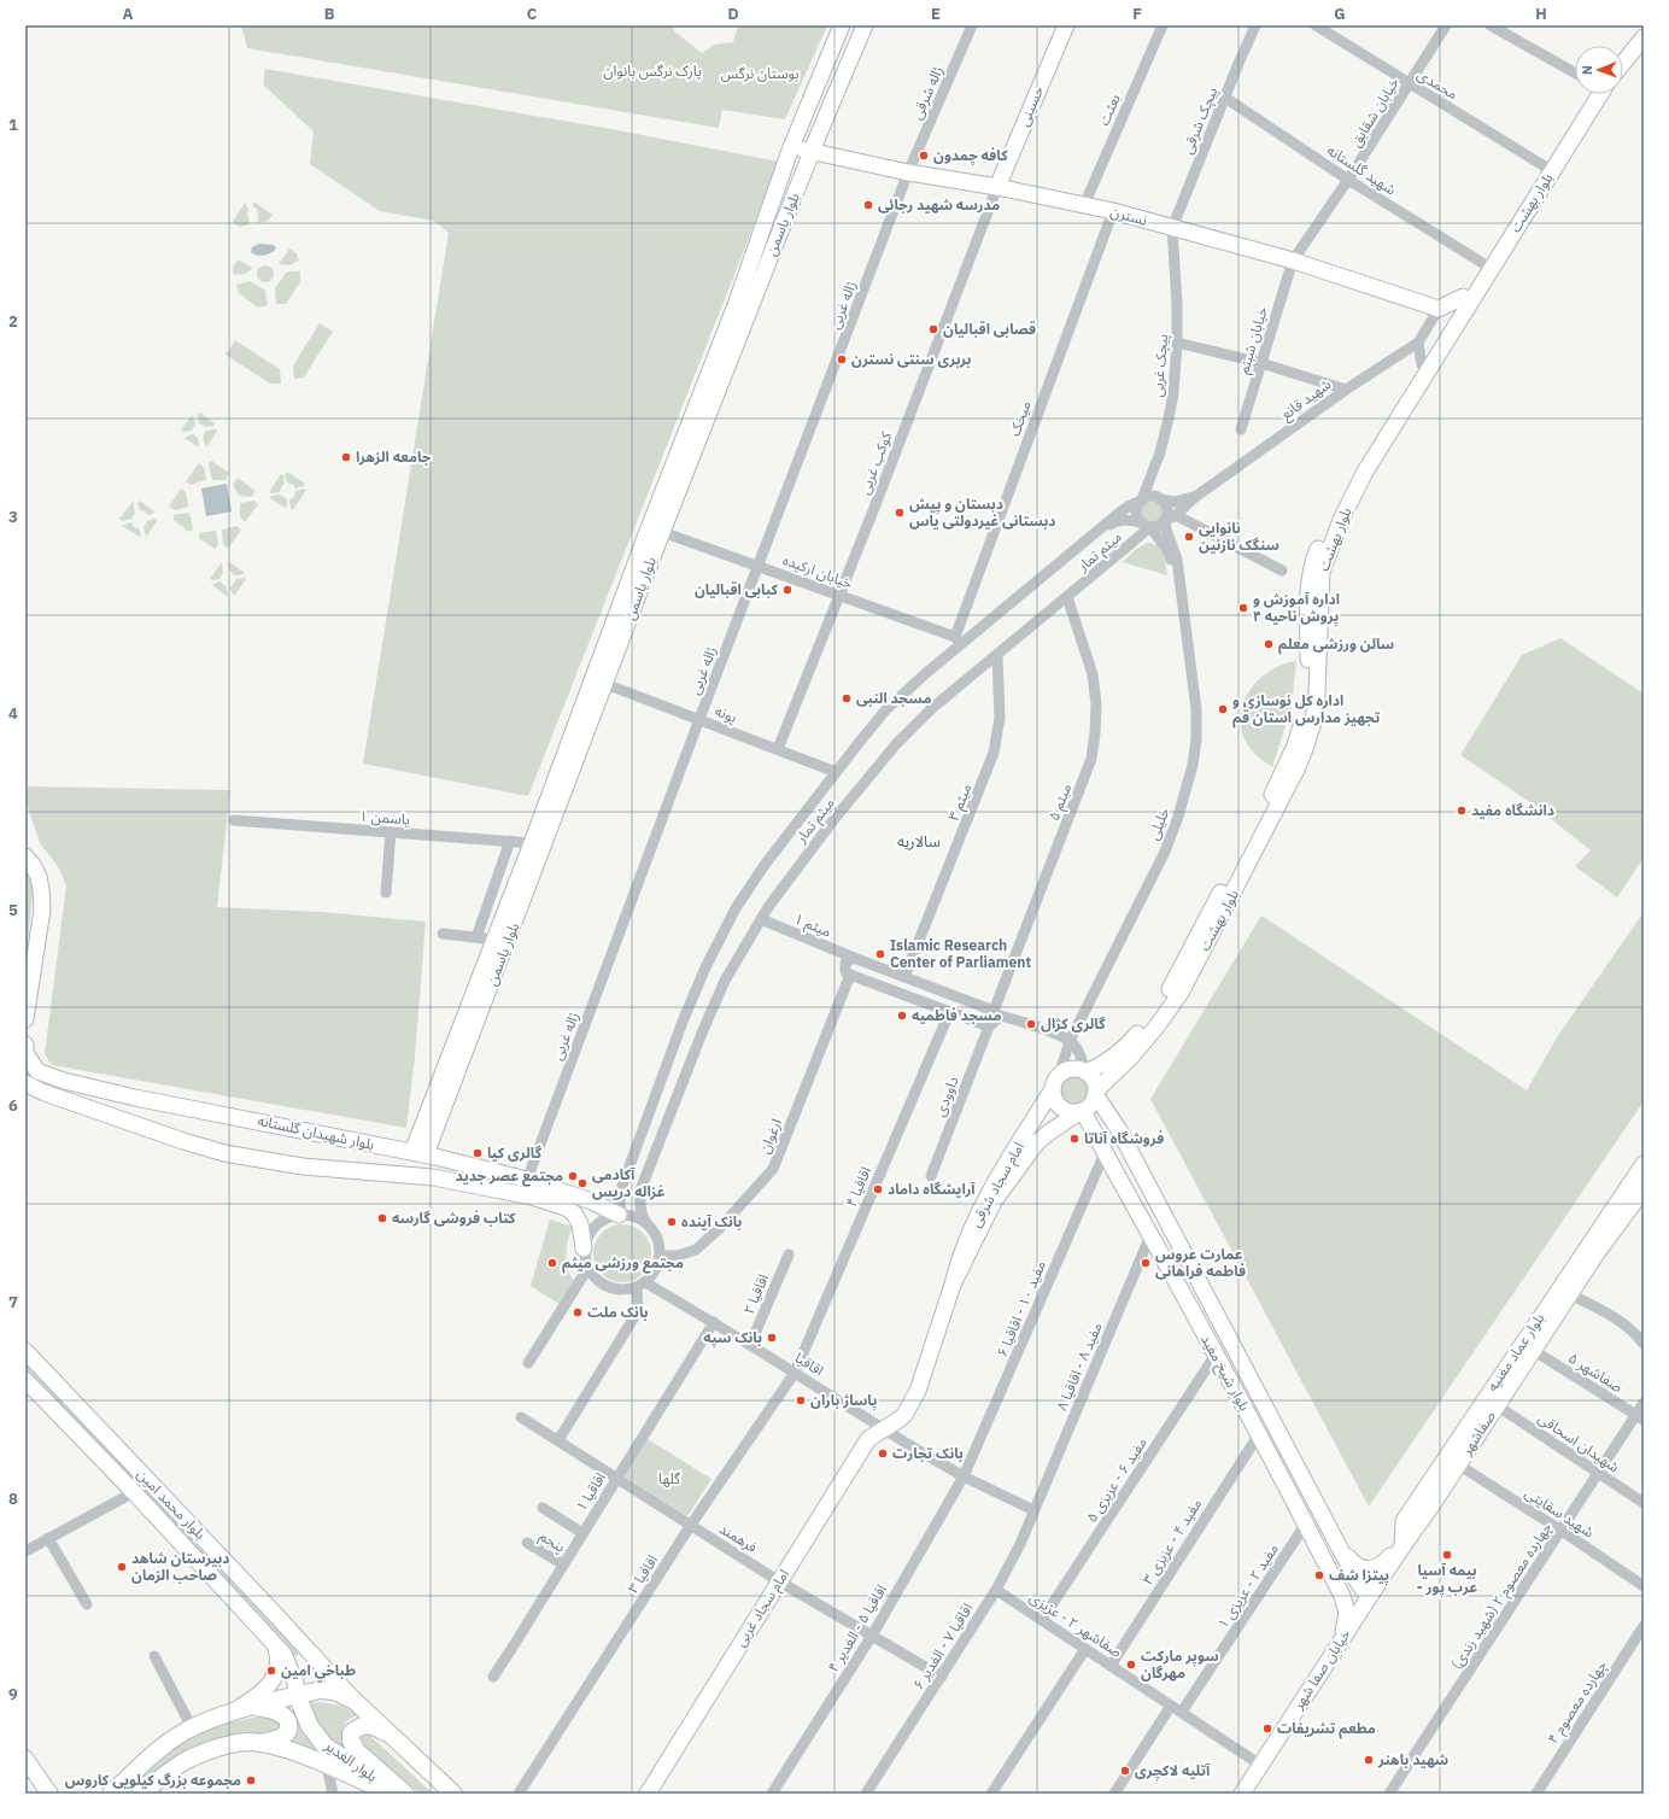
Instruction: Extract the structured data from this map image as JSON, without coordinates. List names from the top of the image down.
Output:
{
  "streets": {
    "main road": ["بلوار الغدیر"],
    "street": [
      "محمدی",
      "ژاله شرقی",
      "حسینی",
      "بعثت",
      "خیابان شقایق",
      "پیچک شرقی",
      "شهید گلستانه",
      "بلوار بهشت",
      "نسترن",
      "بلوار یاسمن",
      "ژاله غربی",
      "خیابان شبنم",
      "پیچک غربی",
      "شهید قانع",
      "میخک",
      "کوکب غربی",
      "میثم تمار",
      "خیابان ارکیده",
      "پونه",
      "میثم ۳",
      "میثم ۵",
      "یاسمن ۱",
      "خلیلی",
      "میثم ۱",
      "داوودی",
      "بلوار شهیدان گلستانه",
      "ارغوان",
      "امام سجاد شرقی",
      "اقاقیا ۴",
      "اقاقیا ۲",
      "مفید ۱۰ - اقاقیا ۶",
      "بلوار عماد مغنیه",
      "اقاقیا",
      "مفید ۸ - اقاقیا ۸",
      "بلوار شیخ مفید",
      "صفاشهر ۵",
      "صفاشهر",
      "شهیدان اسحاقی",
      "مفید ۶ - عزیزی ۵",
      "اقاقیا ۱",
      "بلوار محمد امین",
      "شهید سقایتی",
      "فرهمند",
      "پنجم",
      "مفید ۴ - عزیزی ۳",
      "اقاقیا ۳",
      "مفید ۲ - عزیزی ۱",
      "چهارده معصوم ۲ (شهید زندی)",
      "امام سجاد غربی",
      "صفاشهر ۲ - عزیزی",
      "اقاقیا ۵ - الغدیر ۴",
      "اقاقیا ۷ - الغدیر ۶",
      "خیابان صفا شهر",
      "چهارده معصوم ۴"
    ]
  },
  "crossings": [
    ["محمدی", "خیابان شقایق"],
    ["محمدی", "بلوار بهشت"],
    ["ژاله شرقی", "نسترن"],
    ["ژاله شرقی", "ژاله غربی"],
    ["حسینی", "نسترن"],
    ["حسینی", "کوکب غربی"],
    ["بعثت", "نسترن"],
    ["خیابان شقایق", "شهید گلستانه"],
    ["خیابان شقایق", "نسترن"],
    ["خیابان شقایق", "خیابان شبنم"],
    ["پیچک شرقی", "شهید گلستانه"],
    ["پیچک شرقی", "نسترن"],
    ["پیچک شرقی", "پیچک غربی"],
    ["شهید گلستانه", "بلوار بهشت"],
    ["بلوار بهشت", "خلیلی"],
    ["بلوار بهشت", "امام سجاد شرقی"],
    ["بلوار بهشت", "بلوار شیخ مفید"],
    ["نسترن", "بلوار یاسمن"],
    ["نسترن", "ژاله غربی"],
    ["نسترن", "خیابان شبنم"],
    ["نسترن", "پیچک غربی"],
    ["نسترن", "میخک"],
    ["نسترن", "کوکب غربی"],
    ["بلوار یاسمن", "خیابان ارکیده"],
    ["بلوار یاسمن", "پونه"],
    ["بلوار یاسمن", "یاسمن ۱"],
    ["بلوار یاسمن", "بلوار شهیدان گلستانه"],
    ["ژاله غربی", "خیابان ارکیده"],
    ["ژاله غربی", "پونه"],
    ["ژاله غربی", "بلوار شهیدان گلستانه"],
    ["پیچک غربی", "شهید قانع"],
    ["پیچک غربی", "میثم تمار"],
    ["شهید قانع", "میثم تمار"],
    ["میخک", "میثم تمار"],
    ["میخک", "خیابان ارکیده"],
    ["کوکب غربی", "خیابان ارکیده"],
    ["کوکب غربی", "پونه"],
    ["میثم تمار", "خیابان ارکیده"],
    ["میثم تمار", "پونه"],
    ["میثم تمار", "میثم ۳"],
    ["میثم تمار", "میثم ۵"],
    ["میثم تمار", "میثم ۱"],
    ["میثم تمار", "بلوار شهیدان گلستانه"],
    ["میثم تمار", "ارغوان"],
    ["میثم تمار", "اقاقیا"],
    ["میثم ۳", "میثم ۱"],
    ["میثم ۵", "میثم ۱"],
    ["میثم ۵", "داوودی"],
    ["خلیلی", "میثم ۱"],
    ["خلیلی", "امام سجاد شرقی"],
    ["خلیلی", "بلوار شیخ مفید"],
    ["میثم ۱", "ارغوان"],
    ["بلوار شهیدان گلستانه", "ارغوان"],
    ["بلوار شهیدان گلستانه", "اقاقیا"],
    ["ارغوان", "اقاقیا"],
    ["امام سجاد شرقی", "اقاقیا"],
    ["امام سجاد شرقی", "بلوار شیخ مفید"],
    ["امام سجاد شرقی", "امام سجاد غربی"],
    ["اقاقیا ۴", "اقاقیا"],
    ["اقاقیا ۴", "اقاقیا ۳"],
    ["اقاقیا ۲", "اقاقیا"],
    ["مفید ۱۰ - اقاقیا ۶", "اقاقیا"],
    ["مفید ۱۰ - اقاقیا ۶", "بلوار شیخ مفید"],
    ["مفید ۱۰ - اقاقیا ۶", "اقاقیا ۵ - الغدیر ۴"],
    ["بلوار عماد مغنیه", "صفاشهر"],
    ["بلوار عماد مغنیه", "خیابان صفا شهر"],
    ["اقاقیا", "مفید ۸ - اقاقیا ۸"],
    ["اقاقیا", "اقاقیا ۱"],
    ["اقاقیا", "اقاقیا ۳"],
    ["اقاقیا", "امام سجاد غربی"],
    ["اقاقیا", "اقاقیا ۵ - الغدیر ۴"],
    ["اقاقیا", "اقاقیا ۷ - الغدیر ۶"],
    ["مفید ۸ - اقاقیا ۸", "بلوار شیخ مفید"],
    ["مفید ۸ - اقاقیا ۸", "اقاقیا ۷ - الغدیر ۶"],
    ["بلوار شیخ مفید", "مفید ۶ - عزیزی ۵"],
    ["بلوار شیخ مفید", "مفید ۴ - عزیزی ۳"],
    ["بلوار شیخ مفید", "مفید ۲ - عزیزی ۱"],
    ["بلوار شیخ مفید", "خیابان صفا شهر"],
    ["صفاشهر ۵", "صفاشهر"],
    ["صفاشهر ۵", "چهارده معصوم ۲ (شهید زندی)"],
    ["صفاشهر", "شهیدان اسحاقی"],
    ["صفاشهر", "شهید سقایتی"],
    ["صفاشهر", "خیابان صفا شهر"],
    ["شهیدان اسحاقی", "چهارده معصوم ۲ (شهید زندی)"],
    ["مفید ۶ - عزیزی ۵", "صفاشهر ۲ - عزیزی"],
    ["اقاقیا ۱", "فرهمند"],
    ["اقاقیا ۱", "پنجم"],
    ["بلوار محمد امین", "بلوار الغدیر"],
    ["شهید سقایتی", "چهارده معصوم ۲ (شهید زندی)"],
    ["فرهمند", "اقاقیا ۳"],
    ["فرهمند", "امام سجاد غربی"],
    ["فرهمند", "اقاقیا ۵ - الغدیر ۴"],
    ["فرهمند", "اقاقیا ۷ - الغدیر ۶"],
    ["مفید ۴ - عزیزی ۳", "صفاشهر ۲ - عزیزی"],
    ["مفید ۲ - عزیزی ۱", "صفاشهر ۲ - عزیزی"],
    ["صفاشهر ۲ - عزیزی", "اقاقیا ۷ - الغدیر ۶"],
    ["صفاشهر ۲ - عزیزی", "خیابان صفا شهر"]
  ],
  "districts": ["سالاریه"],
  "parks": ["پارک نرگس بانوان", "بوستان نرگس", "گلها"],
  "places": [
    "کافه چمدون",
    "مدرسه شهید رجائی",
    "قصابی اقبالیان",
    "بربری سنتی نسترن",
    "جامعه الزهرا",
    "دبستان و پیش دبستانی غیردولتی یاس",
    "نانوایی سنگک نازنین",
    "کبابی اقبالیان",
    "اداره آموزش و پروش ناحیه ۴",
    "سالن ورزشی معلم",
    "مسجد النبی",
    "اداره کل نوسازی و تجهیز مدارس استان قم",
    "دانشگاه مفید",
    "Islamic Research Center of Parliament",
    "مسجد فاطمیه",
    "گالری کژال",
    "فروشگاه آناتا",
    "گالری کیا",
    "مجتمع عصر جدید",
    "آکادمی غزاله دریس",
    "آرایشگاه داماد",
    "کتاب فروشی گارسه",
    "بانک آینده",
    "مجتمع ورزشی میثم",
    "عمارت عروس فاطمه فراهانی",
    "بانک ملت",
    "بانک سپه",
    "پاساژ باران",
    "بانک تجارت",
    "بیمه آسیا - عرب پور",
    "دبیرستان شاهد صاحب الزمان",
    "پیتزا شف",
    "سوپر مارکت مهرگان",
    "طباخي امين",
    "مطعم تشريفات",
    "شهید باهنر",
    "آتلیه لاکچری",
    "مجموعه بزرگ کیلویی کاروس"
  ],
  "north": "left",
  "grid": {
    "columns": [
      "A",
      "B",
      "C",
      "D",
      "E",
      "F",
      "G",
      "H"
    ],
    "rows": [
      "1",
      "2",
      "3",
      "4",
      "5",
      "6",
      "7",
      "8",
      "9"
    ]
  }
}
